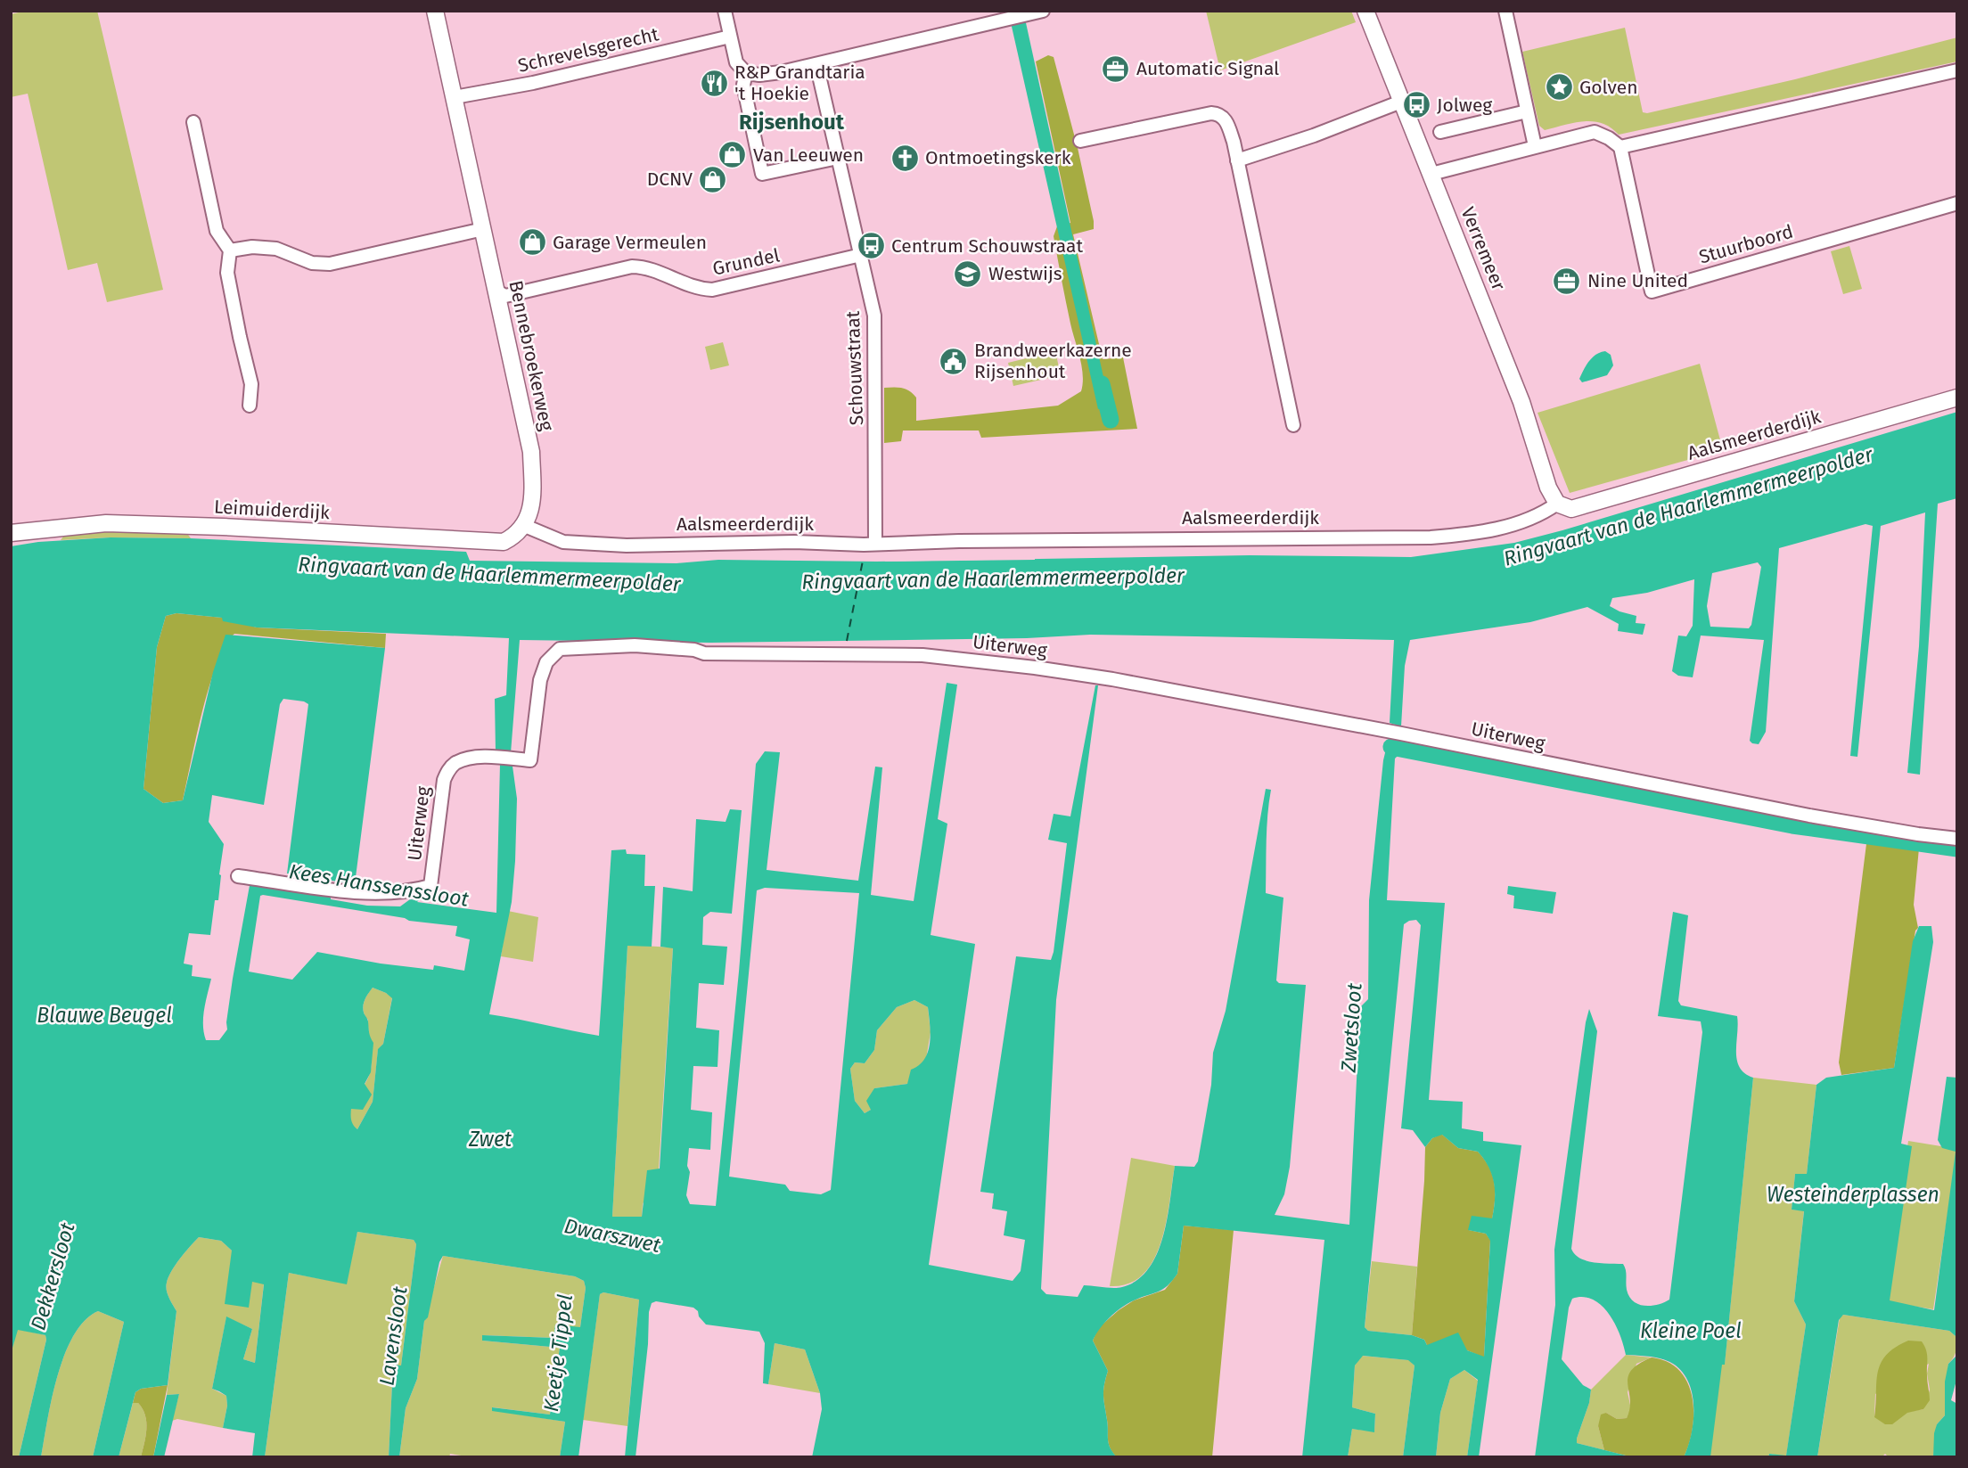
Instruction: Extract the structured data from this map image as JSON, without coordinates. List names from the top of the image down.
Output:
{
  "streets": {
    "street": [
      "Schrevelsgerecht",
      "Stuurboord",
      "Verremeer",
      "Grundel",
      "Bennebroekerweg",
      "Schouwstraat",
      "Aalsmeerderdijk",
      "Leimuiderdijk",
      "Uiterweg"
    ]
  },
  "crossings": [
    ["Schrevelsgerecht", "Bennebroekerweg"],
    ["Verremeer", "Aalsmeerderdijk"],
    ["Grundel", "Bennebroekerweg"],
    ["Grundel", "Schouwstraat"],
    ["Bennebroekerweg", "Aalsmeerderdijk"],
    ["Bennebroekerweg", "Leimuiderdijk"],
    ["Schouwstraat", "Aalsmeerderdijk"],
    ["Aalsmeerderdijk", "Leimuiderdijk"]
  ],
  "districts": ["Rijsenhout"],
  "water": [
    "Ringvaart van de Haarlemmermeerpolder",
    "Kees Hanssenssloot",
    "Blauwe Beugel",
    "Zwetsloot",
    "Zwet",
    "Westeinderplassen",
    "Dwarszwet",
    "Dekkersloot",
    "Kleine Poel",
    "Lavensloot",
    "Keetje Tippel"
  ],
  "places": {
    "office": ["Automatic Signal", "Nine United"],
    "restaurant": ["R&P Grandtaria 't Hoekie"],
    "place": ["Golven"],
    "bus stop": ["Jolweg", "Centrum Schouwstraat"],
    "shop": ["Van Leeuwen", "DCNV", "Garage Vermeulen"],
    "church": ["Ontmoetingskerk"],
    "school or university": ["Westwijs"],
    "public building": ["Brandweerkazerne Rijsenhout"]
  }
}
